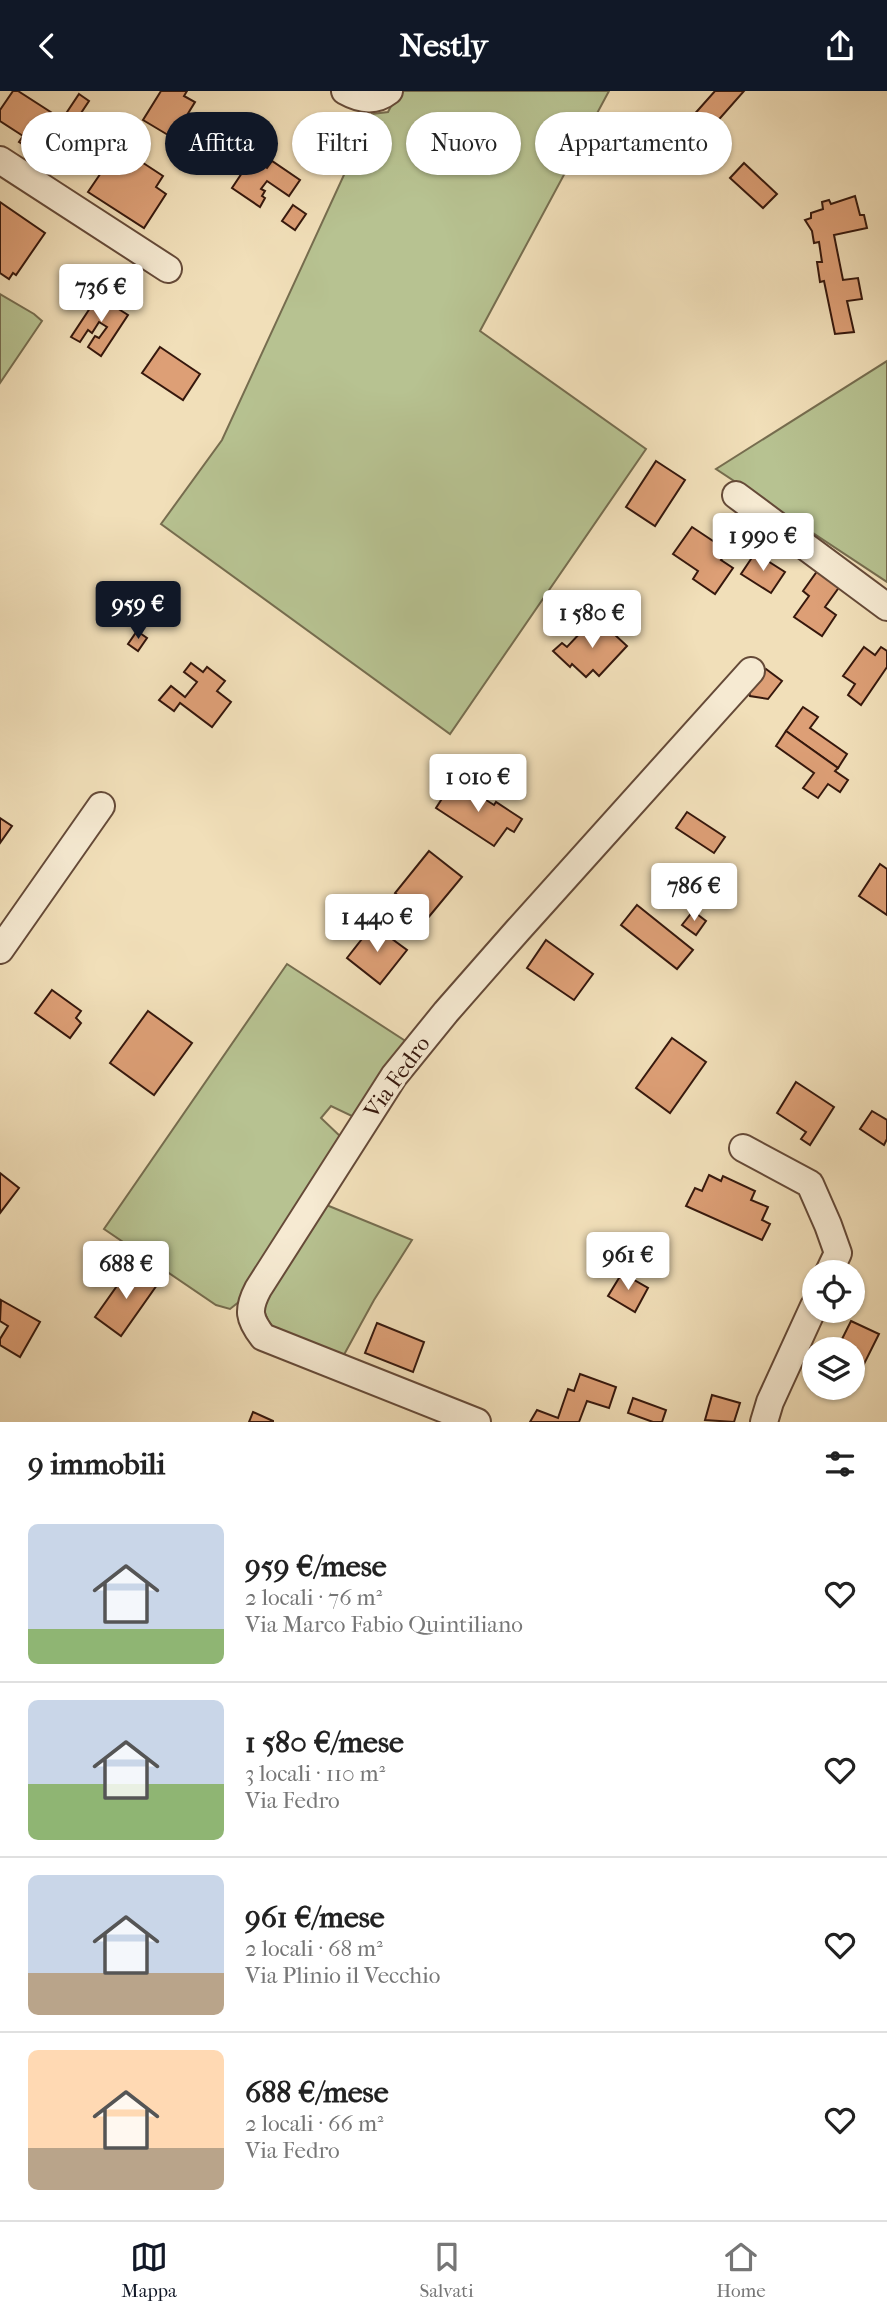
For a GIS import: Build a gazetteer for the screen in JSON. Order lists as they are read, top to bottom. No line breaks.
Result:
{"streets":{"street":["Via Fedro"]},"page":{"header":"Nestly","chip":["Compra","Affitta","Filtri","Nuovo","Appartamento"],"price":["736 €","1 990 €","959 €","1 580 €","1 010 €","786 €","1 440 €","961 €","688 €"],"heading":"9 immobili","list":[{"name":"959 €/mese","note":"2 locali · 76 m² · Via Marco Fabio Quintiliano"},{"name":"1 580 €/mese","note":"3 locali · 110 m² · Via Fedro"},{"name":"961 €/mese","note":"2 locali · 68 m² · Via Plinio il Vecchio"},{"name":"688 €/mese","note":"2 locali · 66 m² · Via Fedro"}],"tabs":["Mappa","Salvati","Home"]}}
